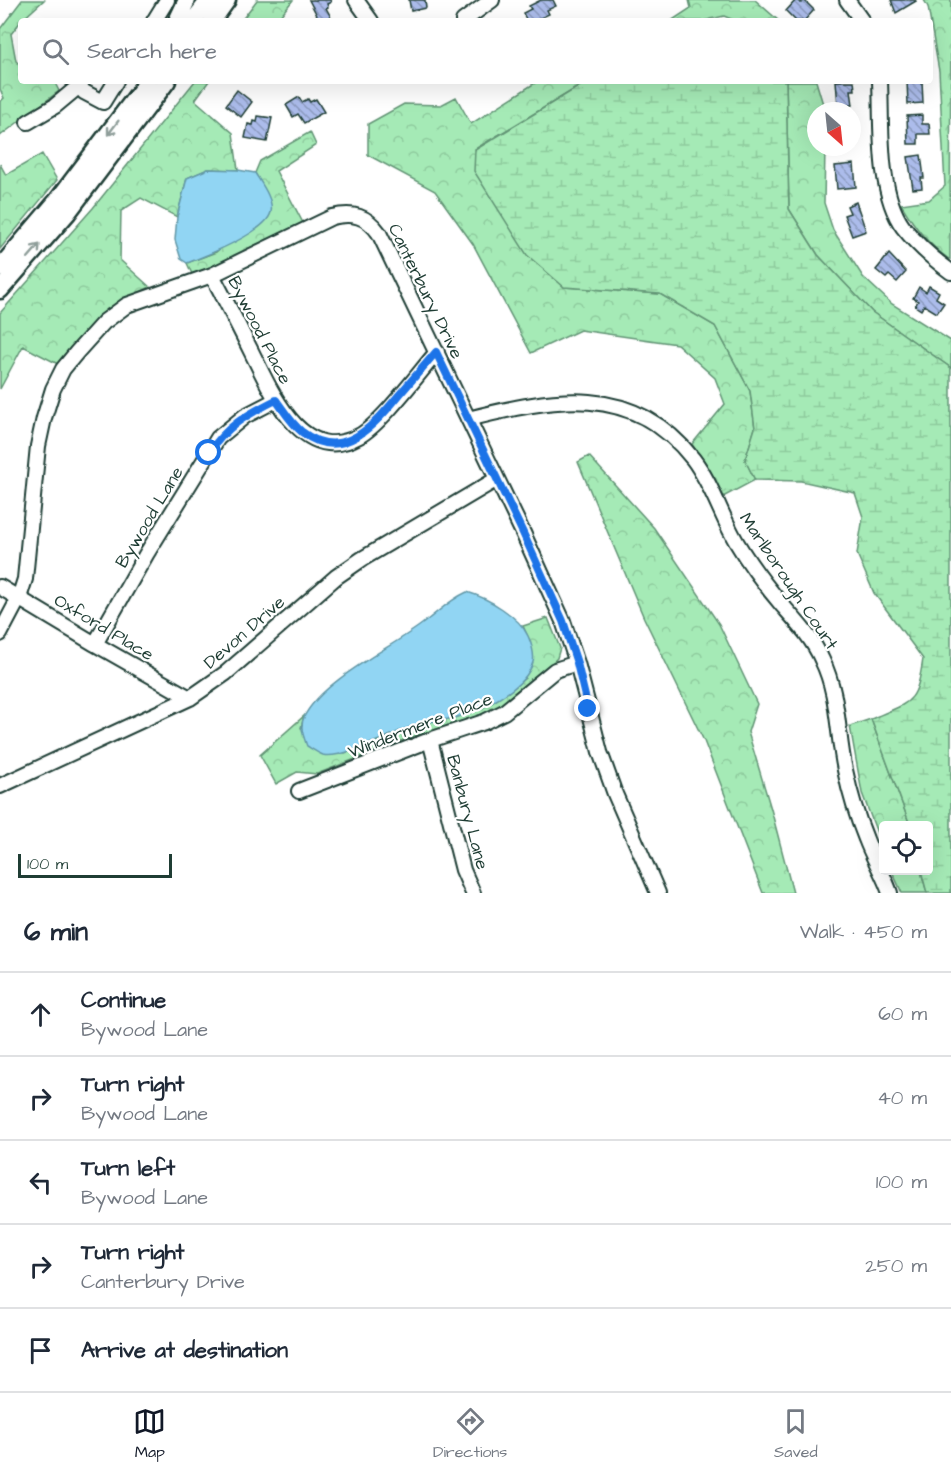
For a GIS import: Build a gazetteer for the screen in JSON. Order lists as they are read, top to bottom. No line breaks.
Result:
{"streets":{"street":["Canterbury Drive","Bywood Place","Bywood Lane","Marlborough Court","Oxford Place","Devon Drive","Windermere Place","Banbury Lane"]},"crossings":[["Canterbury Drive","Bywood Place"],["Canterbury Drive","Marlborough Court"],["Canterbury Drive","Oxford Place"],["Canterbury Drive","Devon Drive"],["Canterbury Drive","Windermere Place"],["Bywood Place","Bywood Lane"],["Bywood Lane","Oxford Place"],["Oxford Place","Devon Drive"],["Windermere Place","Banbury Lane"]],"scale_bar":"100 m","north":"bottom right","page":{"search":"Search here","scale":"100 m","heading":["6 min","Walk · 450 m"],"list":[["Continue","Bywood Lane","60 m"],["Turn right","Bywood Lane","40 m"],["Turn left","Bywood Lane","100 m"],["Turn right","Canterbury Drive","250 m"],"Arrive at destination"],"nav":["Map","Directions","Saved"]}}
